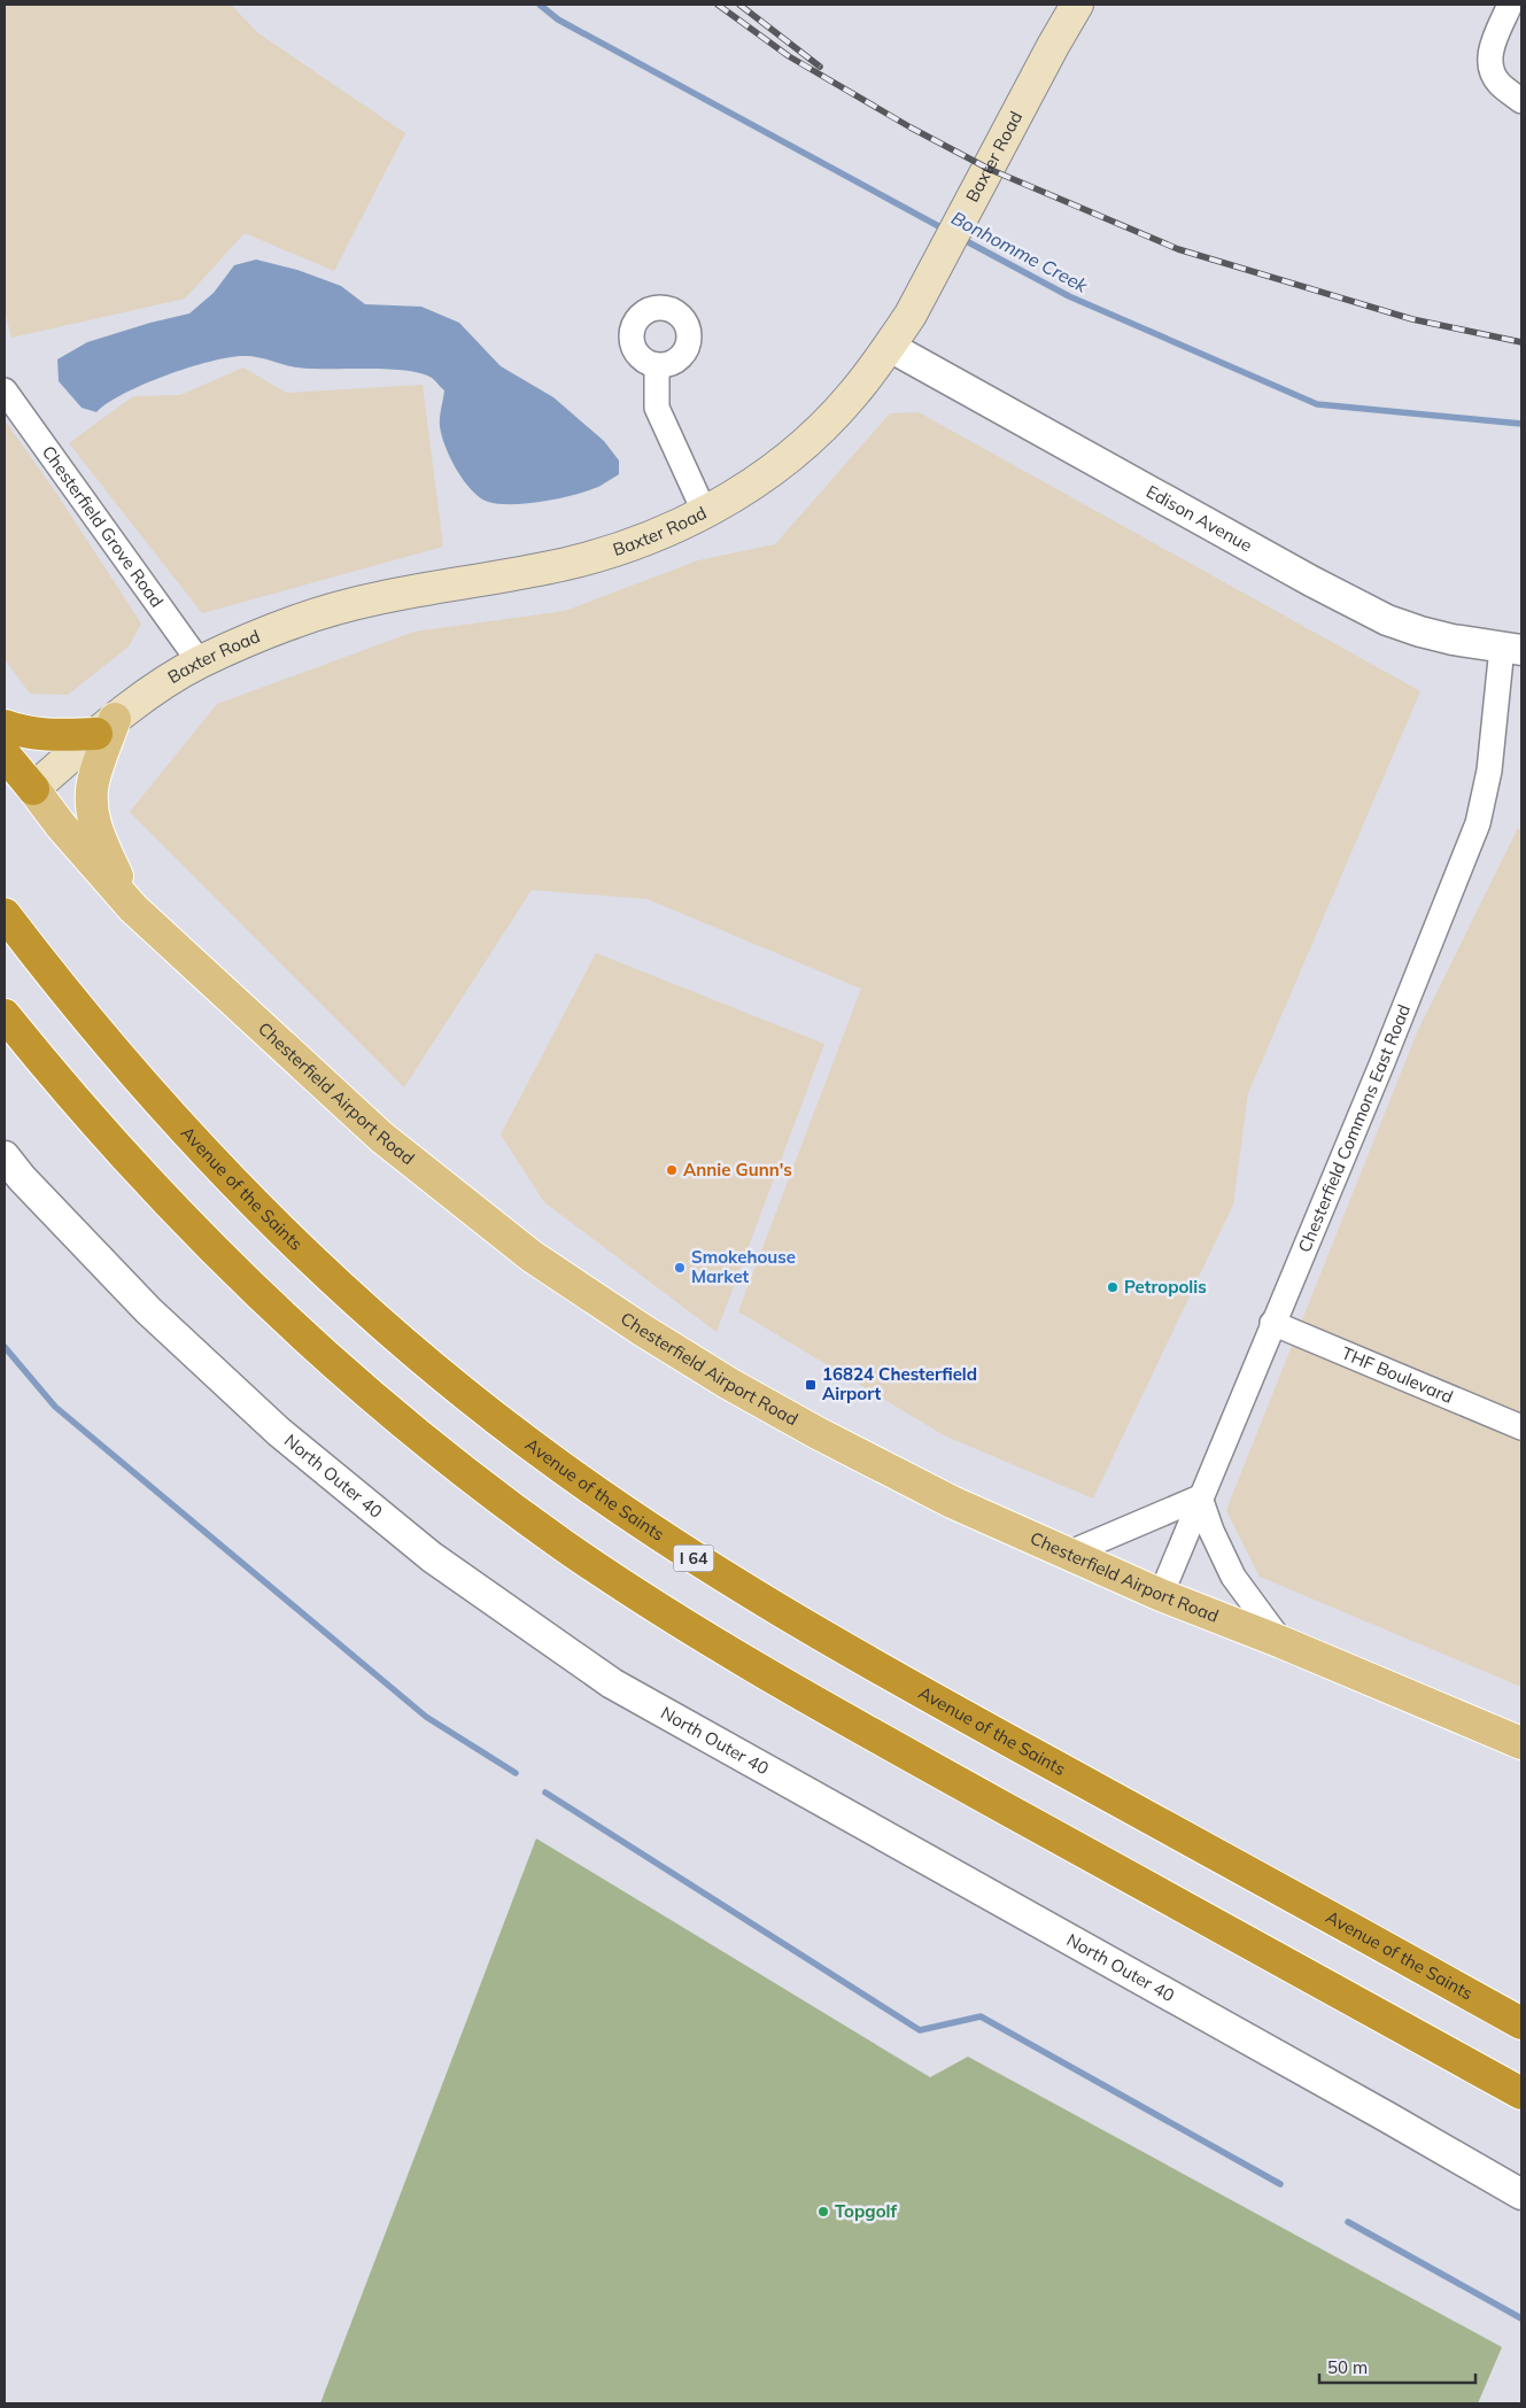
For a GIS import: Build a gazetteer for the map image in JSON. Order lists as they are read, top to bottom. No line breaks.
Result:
{"streets":{"highway":["Avenue of the Saints","I 64"],"main road":["Baxter Road","Chesterfield Airport Road"],"street":["Edison Avenue","Chesterfield Grove Road","Chesterfield Commons East Road","THF Boulevard","North Outer 40"]},"crossings":[["Baxter Road","Edison Avenue"],["Baxter Road","Chesterfield Grove Road"],["Baxter Road","Chesterfield Airport Road"],["Edison Avenue","Chesterfield Commons East Road"],["Chesterfield Airport Road","Chesterfield Commons East Road"],["Chesterfield Commons East Road","THF Boulevard"]],"water":["Bonhomme Creek"],"places":{"other":["Annie Gunn's","Smokehouse Market","Petropolis","Topgolf"],"transit":["16824 Chesterfield Airport"]},"scale_bar":"50 m"}
